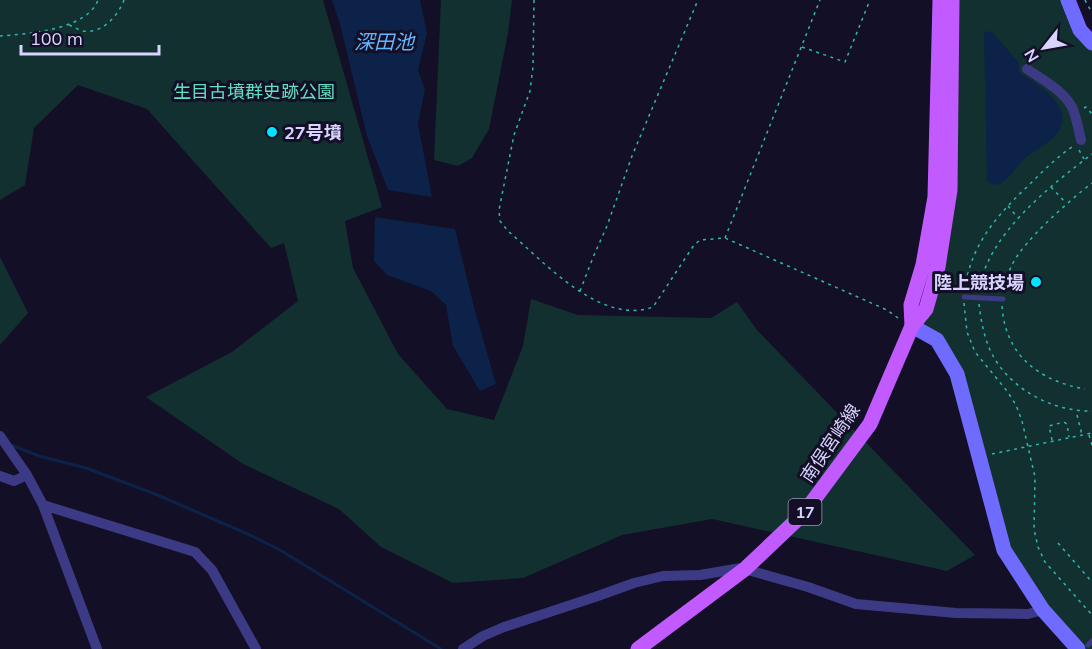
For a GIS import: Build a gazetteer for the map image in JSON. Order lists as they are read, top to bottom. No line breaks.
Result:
{"streets":{"main road":["南俣宮崎線","17"]},"water":["深田池"],"parks":["生目古墳群史跡公園"],"places":["27号墳","陸上競技場"],"scale_bar":"100 m","north":"bottom left"}
